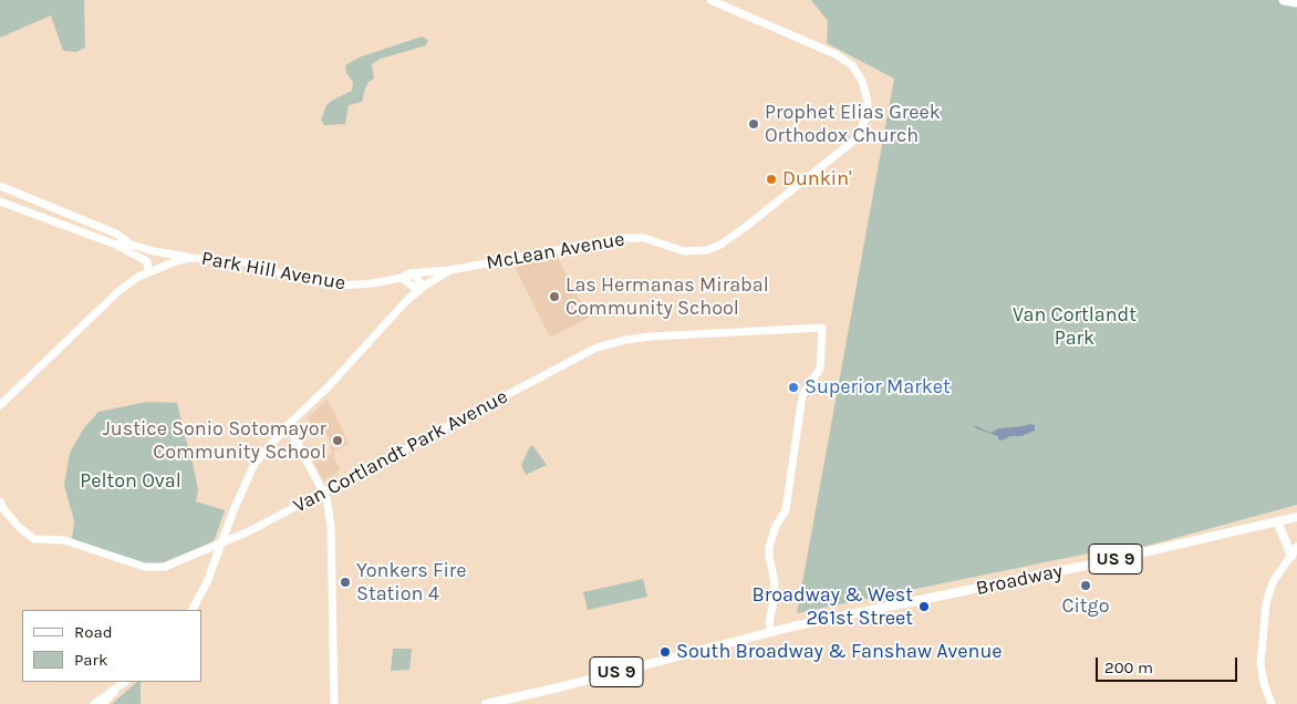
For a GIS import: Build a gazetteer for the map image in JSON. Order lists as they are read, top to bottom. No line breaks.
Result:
{"streets":{"main road":["US 9","Broadway"],"street":["McLean Avenue","Park Hill Avenue","Van Cortlandt Park Avenue"]},"crossings":[["McLean Avenue","Park Hill Avenue"],["McLean Avenue","Van Cortlandt Park Avenue"],["Van Cortlandt Park Avenue","US 9"],["Van Cortlandt Park Avenue","Broadway"],["US 9","Broadway"]],"parks":["Van Cortlandt Park","Pelton Oval"],"places":["Prophet Elias Greek Orthodox Church","Dunkin'","Las Hermanas Mirabal Community School","Superior Market","Justice Sonio Sotomayor Community School","Yonkers Fire Station 4","Citgo","Broadway & West 261st Street","South Broadway & Fanshaw Avenue"],"legend":["Road","Park"],"scale_bar":"200 m"}
